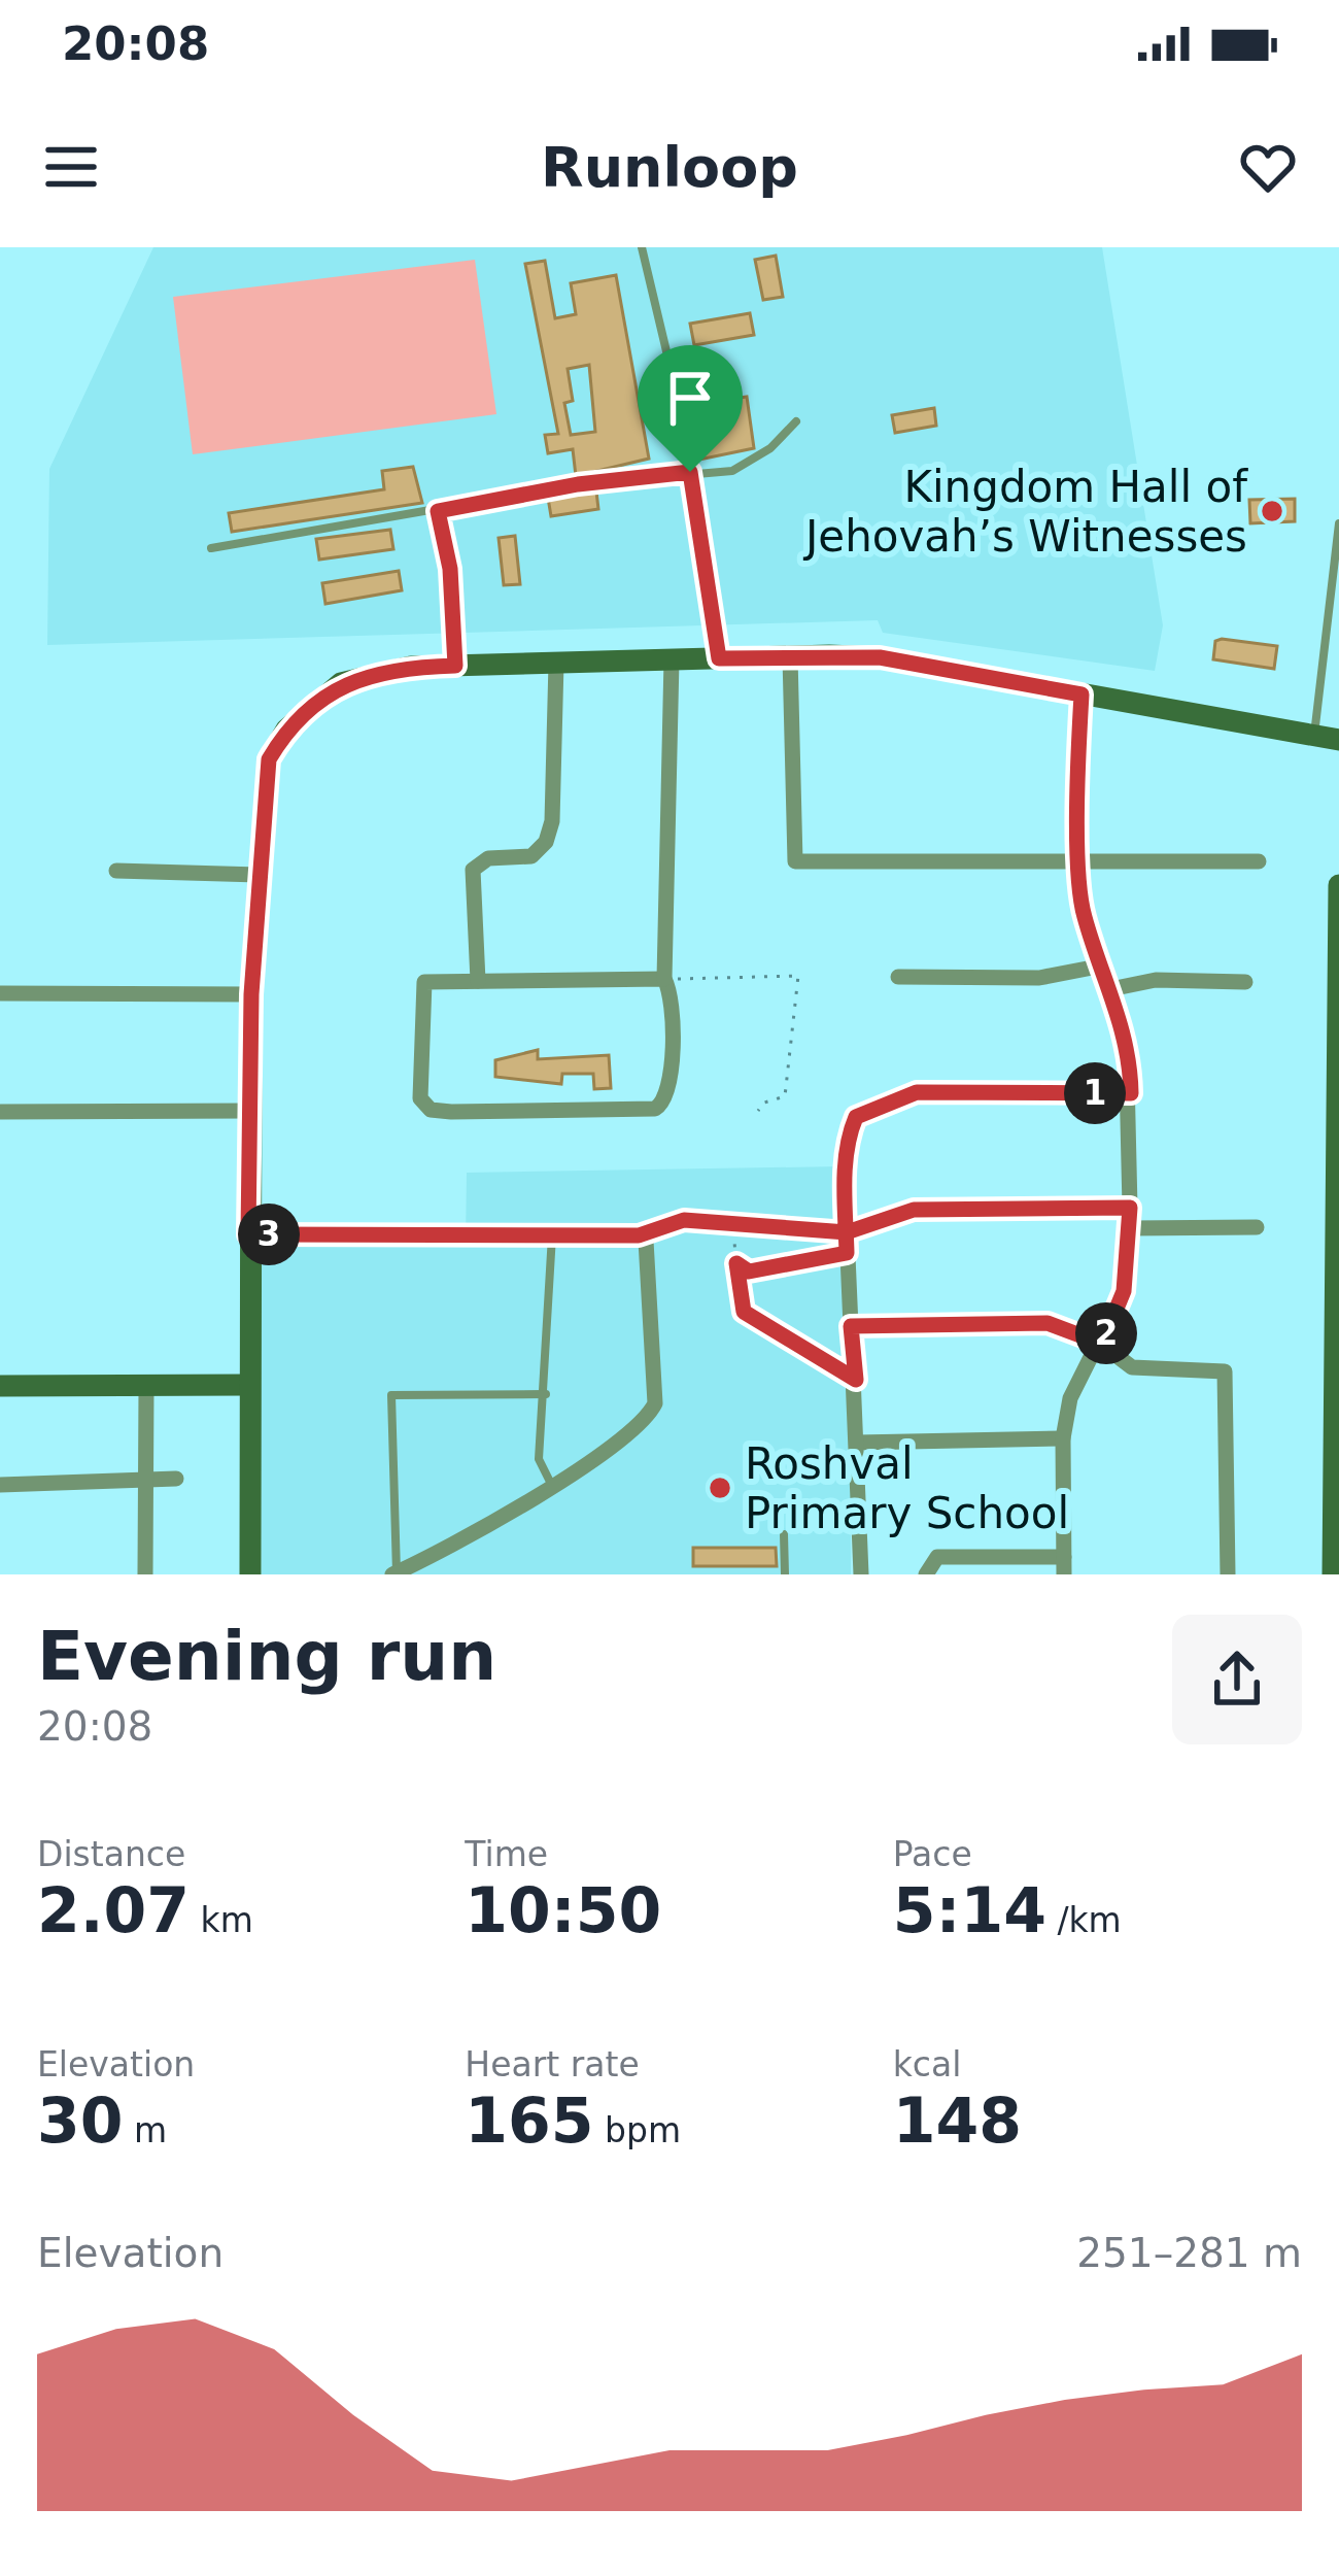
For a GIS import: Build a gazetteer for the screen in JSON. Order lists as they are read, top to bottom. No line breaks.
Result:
{"places":["Kingdom Hall of Jehovah’s Witnesses","Roshval Primary School"],"page":{"status":"20:08","header":"Runloop","pins":["1","3","2"],"heading":["Evening run","20:08"],"stats":[["Distance","2.07 km"],["Time","10:50"],["Pace","5:14 /km"],["Elevation","30 m"],["Heart rate","165 bpm"],["kcal","148"]],"chart":["Elevation","251–281 m"]}}
